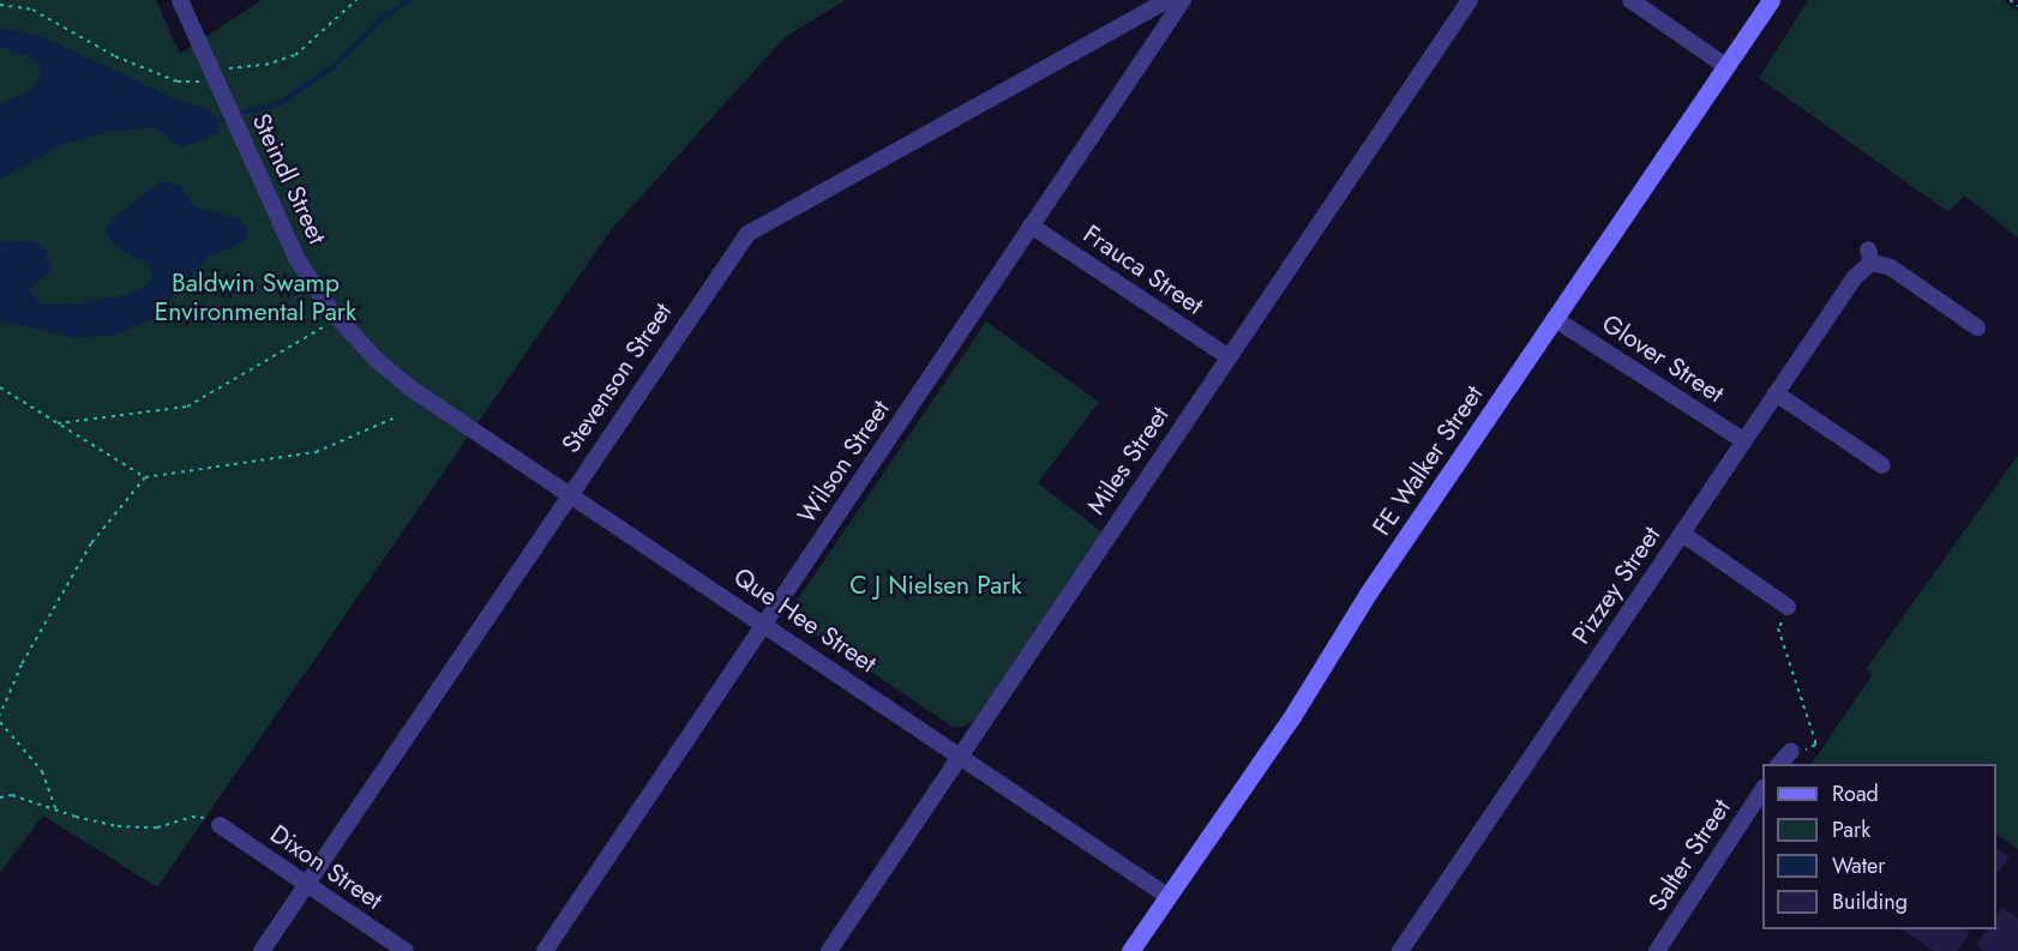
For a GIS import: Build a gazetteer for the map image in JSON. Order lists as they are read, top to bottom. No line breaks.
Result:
{"streets":{"main road":["FE Walker Street"],"street":["Steindl Street","Frauca Street","Glover Street","Stevenson Street","Miles Street","Wilson Street","Pizzey Street","Que Hee Street","Salter Street","Dixon Street"]},"crossings":[["Steindl Street","Que Hee Street"],["Frauca Street","Miles Street"],["Frauca Street","Wilson Street"],["Glover Street","FE Walker Street"],["Glover Street","Pizzey Street"],["Stevenson Street","Que Hee Street"],["Stevenson Street","Dixon Street"],["Miles Street","Que Hee Street"],["FE Walker Street","Que Hee Street"],["Wilson Street","Que Hee Street"]],"parks":["Baldwin Swamp Environmental Park","C J Nielsen Park"],"legend":["Road","Park","Water","Building"]}
